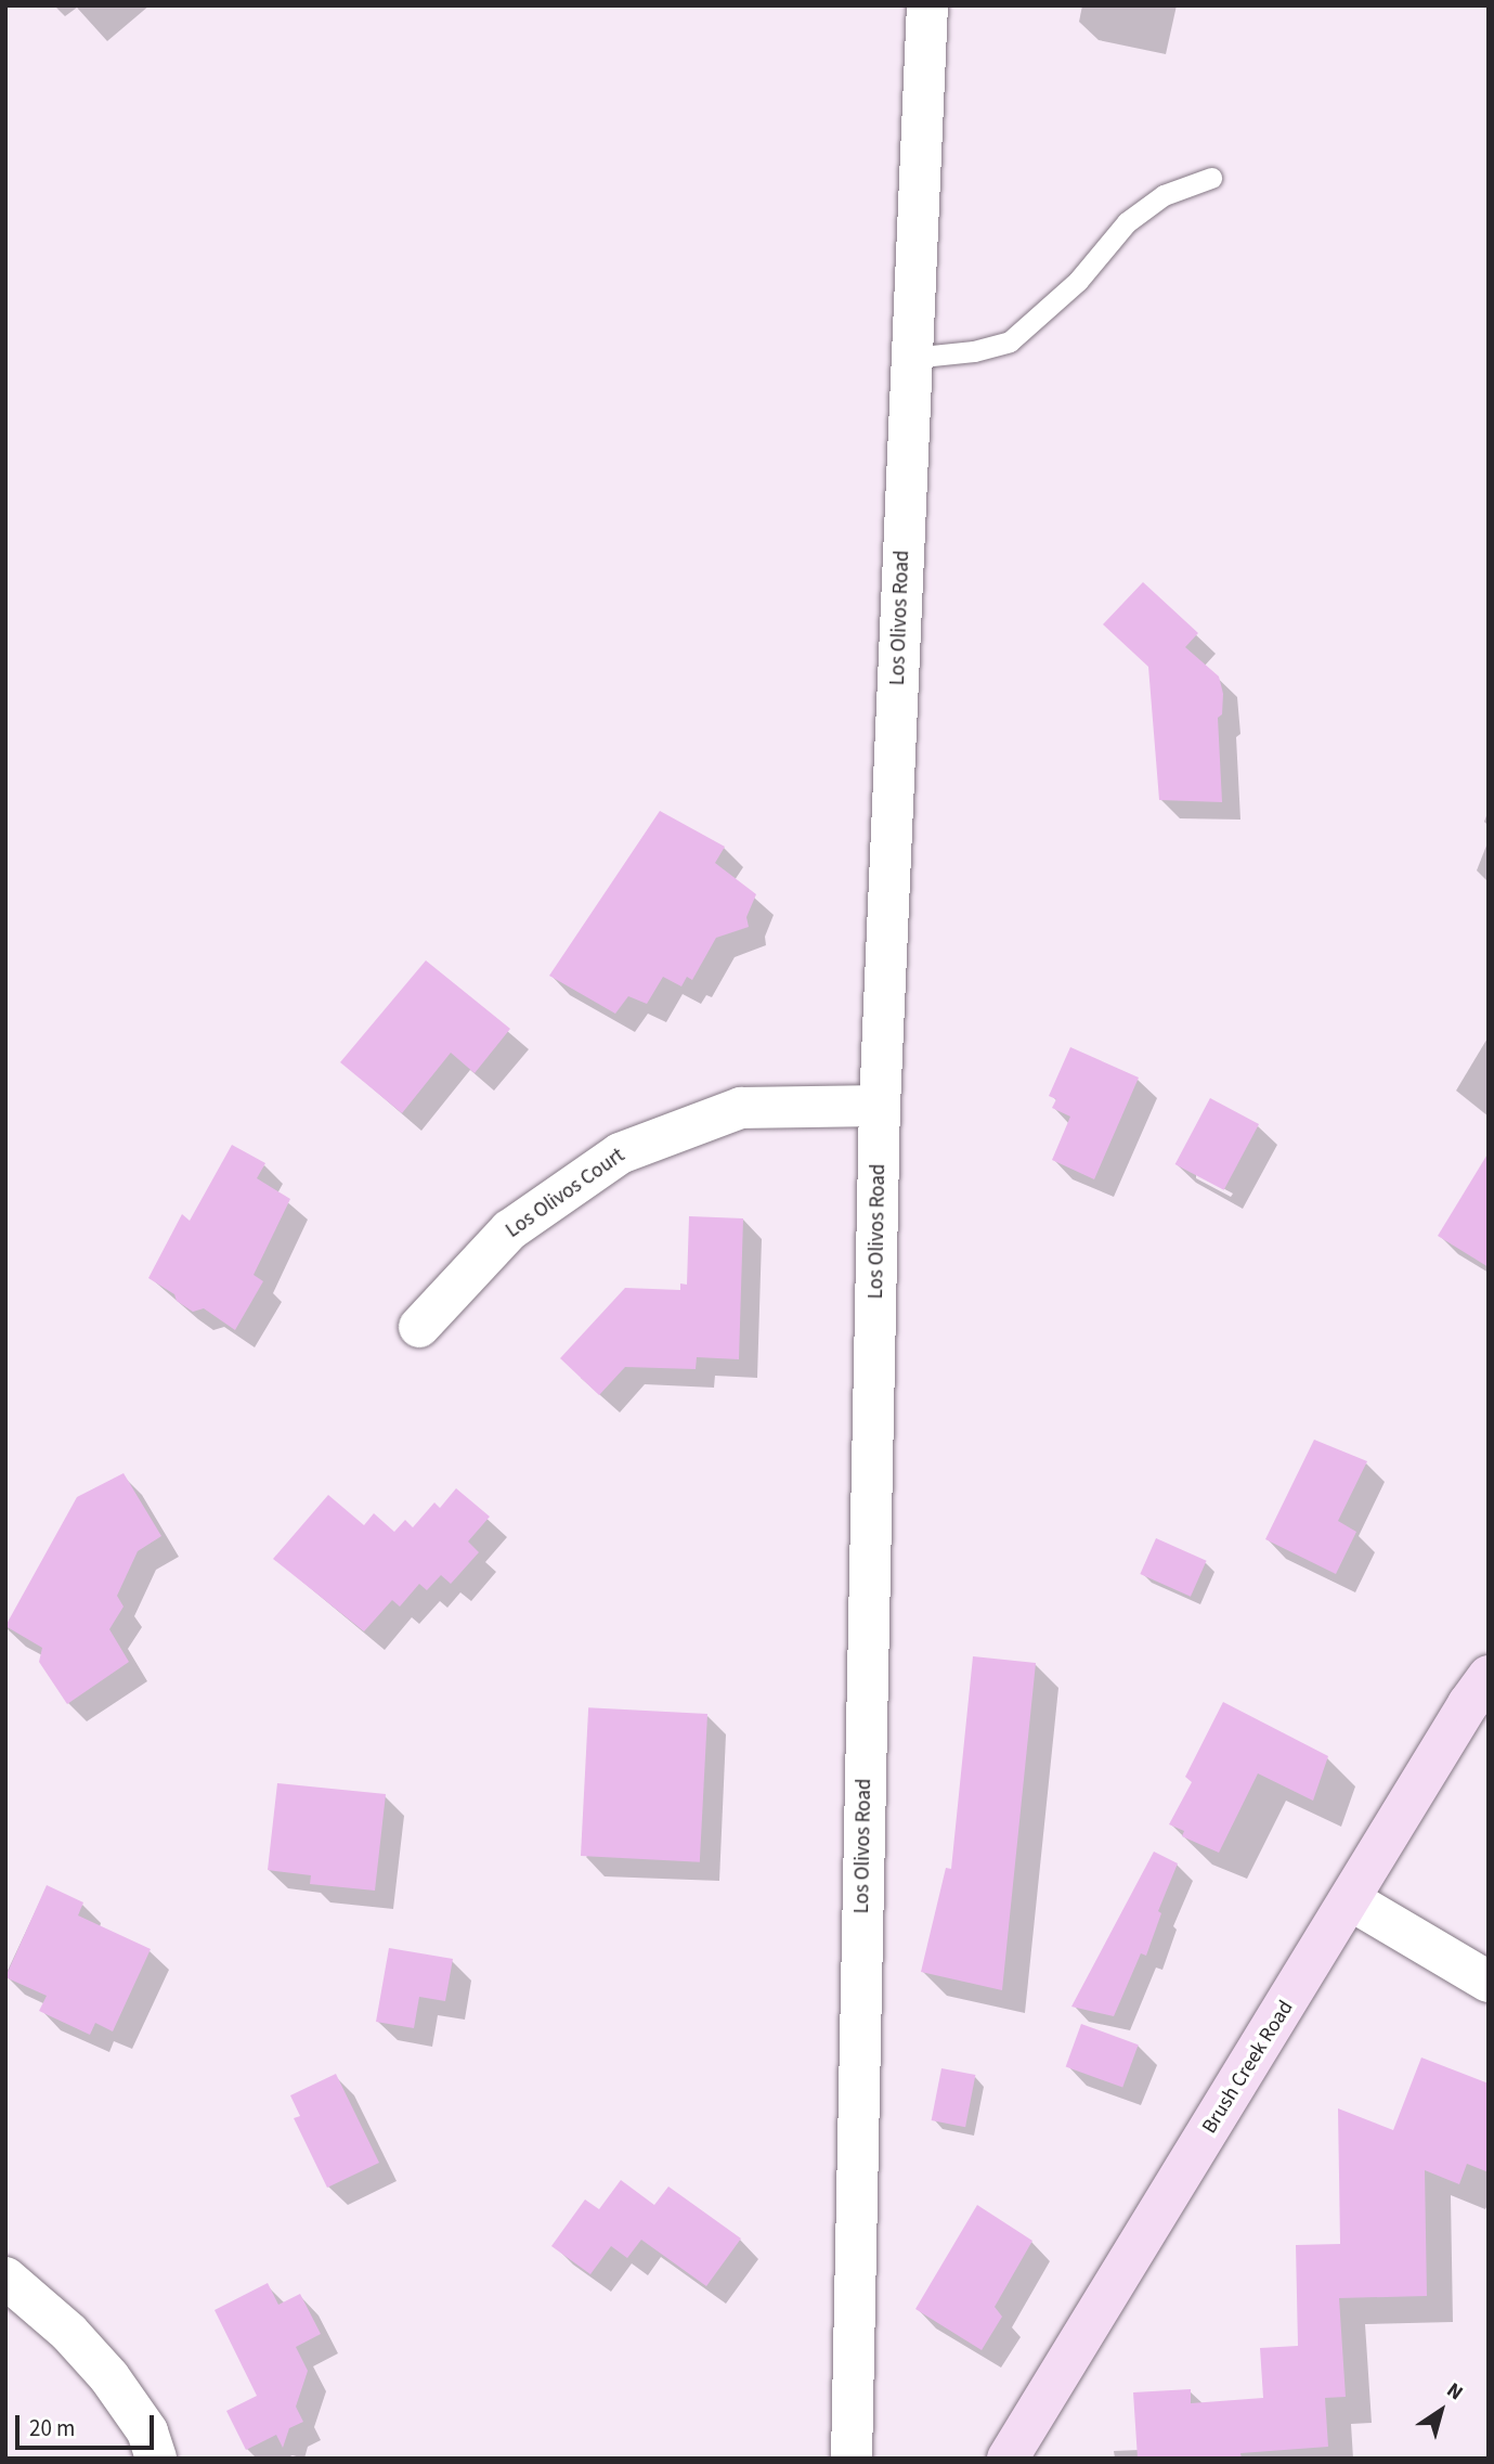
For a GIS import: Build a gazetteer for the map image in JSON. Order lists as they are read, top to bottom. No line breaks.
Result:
{"streets":{"street":["Los Olivos Road","Los Olivos Court","Brush Creek Road"]},"crossings":[["Los Olivos Road","Los Olivos Court"]],"scale_bar":"20 m","north":"top right"}
